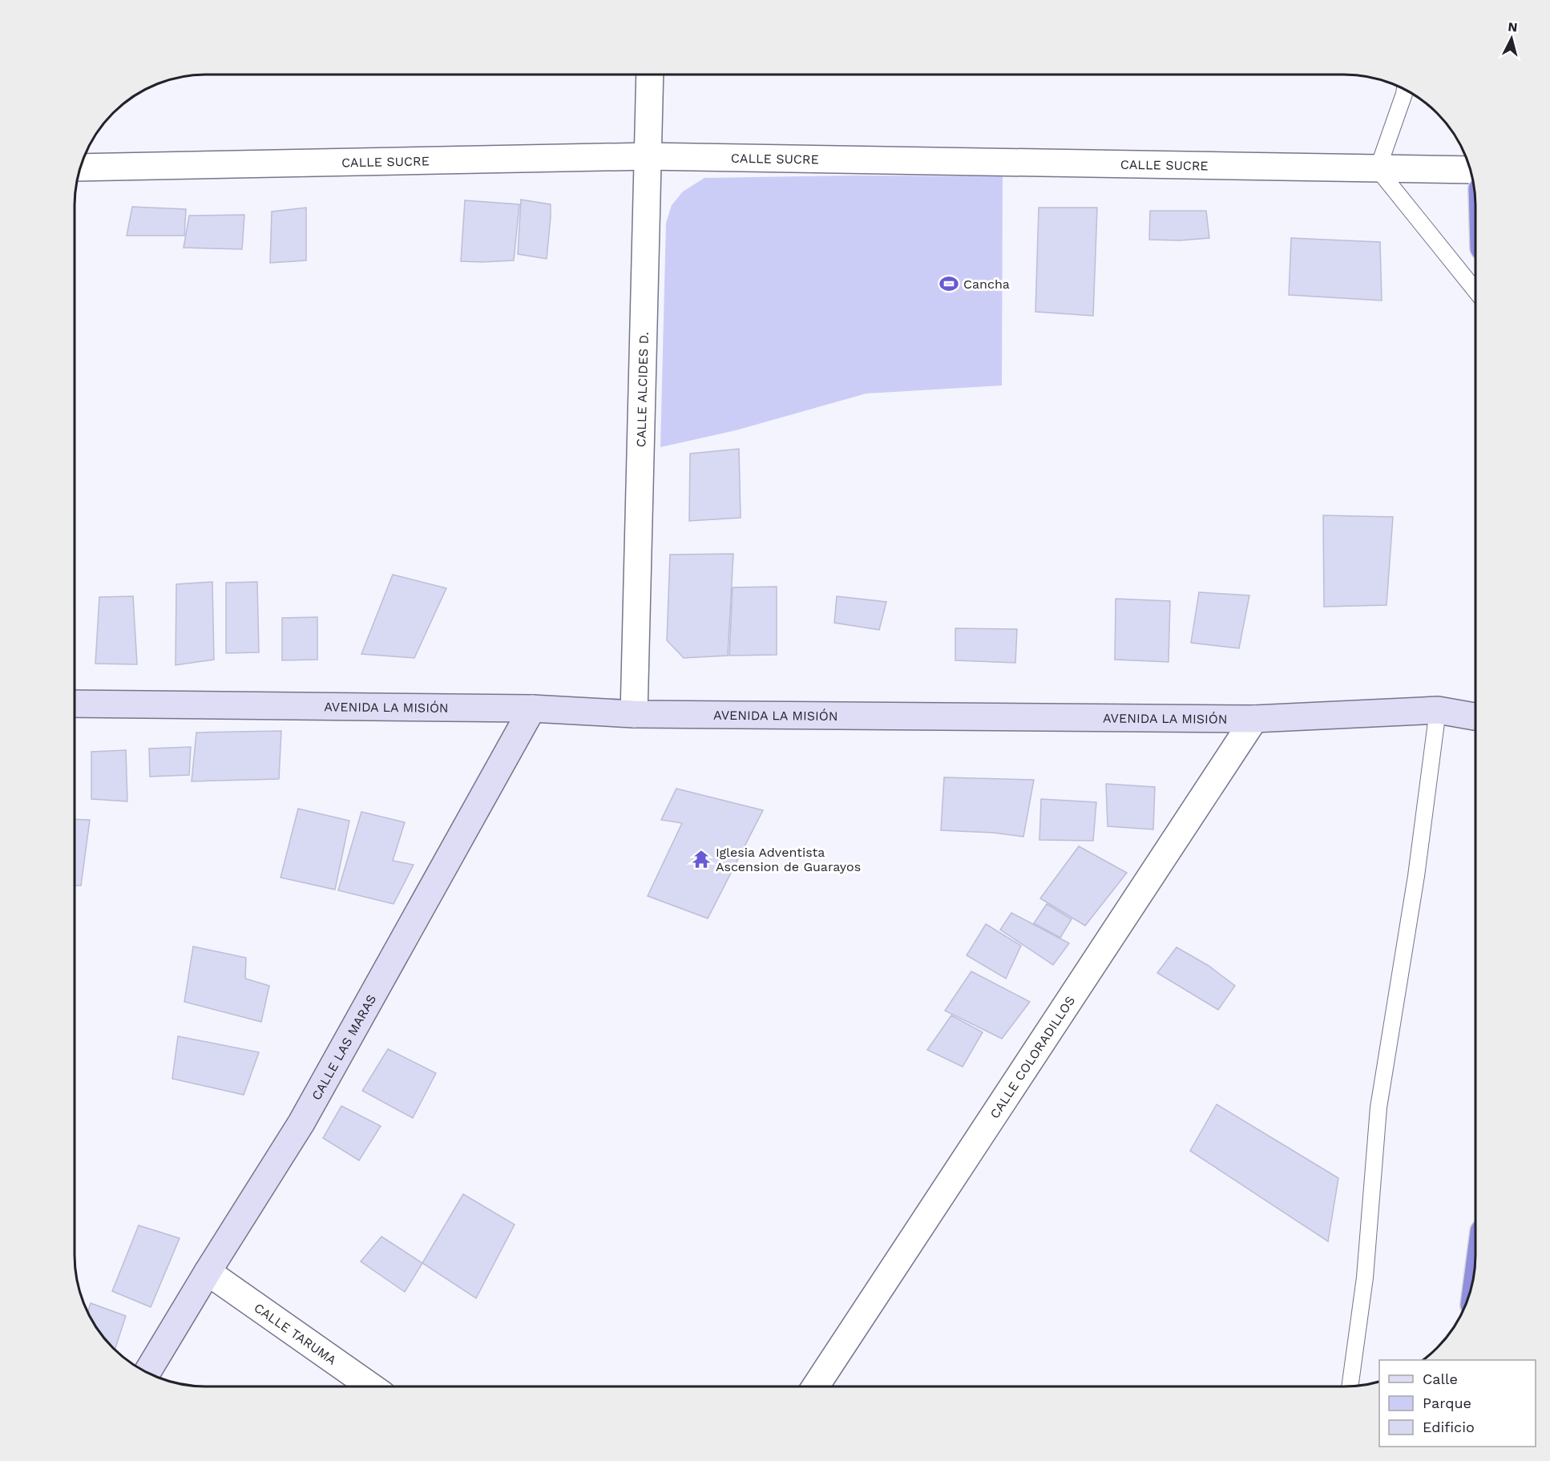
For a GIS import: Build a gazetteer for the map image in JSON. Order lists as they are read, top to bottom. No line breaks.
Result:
{"streets":{"main road":["AVENIDA LA MISIÓN","CALLE LAS MARAS"],"street":["CALLE SUCRE","CALLE ALCIDES D.","CALLE COLORADILLOS","CALLE TARUMA"]},"crossings":[["CALLE SUCRE","CALLE ALCIDES D."],["CALLE ALCIDES D.","AVENIDA LA MISIÓN"],["AVENIDA LA MISIÓN","CALLE LAS MARAS"],["AVENIDA LA MISIÓN","CALLE COLORADILLOS"],["CALLE LAS MARAS","CALLE TARUMA"]],"places":{"sports":["Cancha"],"temple":["Iglesia Adventista Ascension de Guarayos"]},"legend":["Calle","Parque","Edificio"],"north":"top"}
